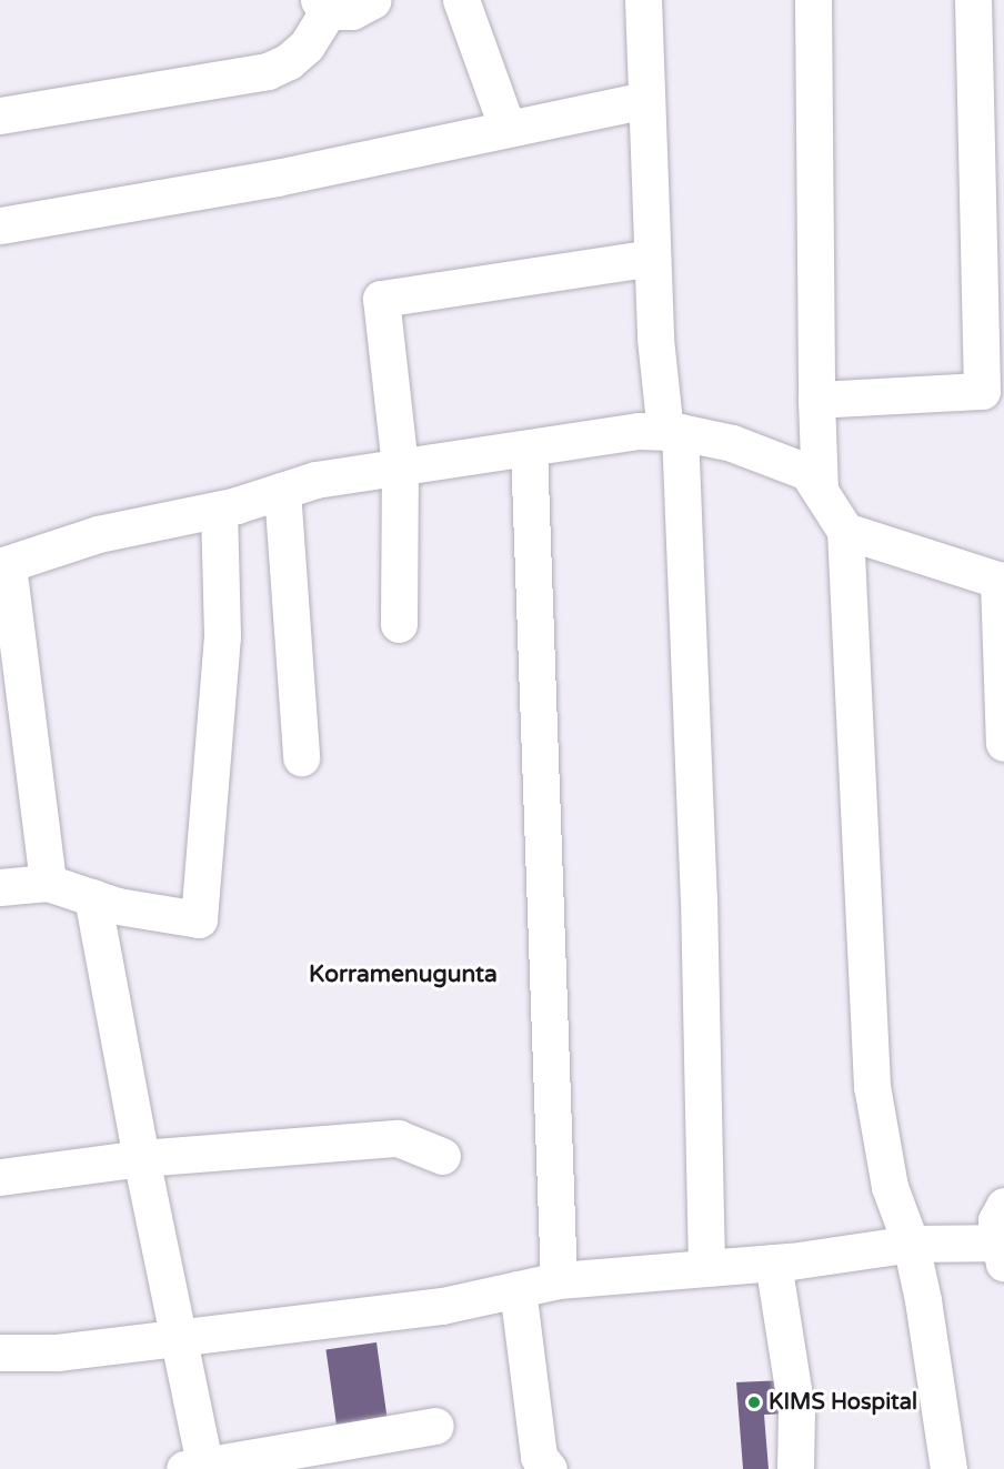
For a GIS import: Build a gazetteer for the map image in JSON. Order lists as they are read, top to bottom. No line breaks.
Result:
{"districts":["Korramenugunta"],"places":["KIMS Hospital"]}
